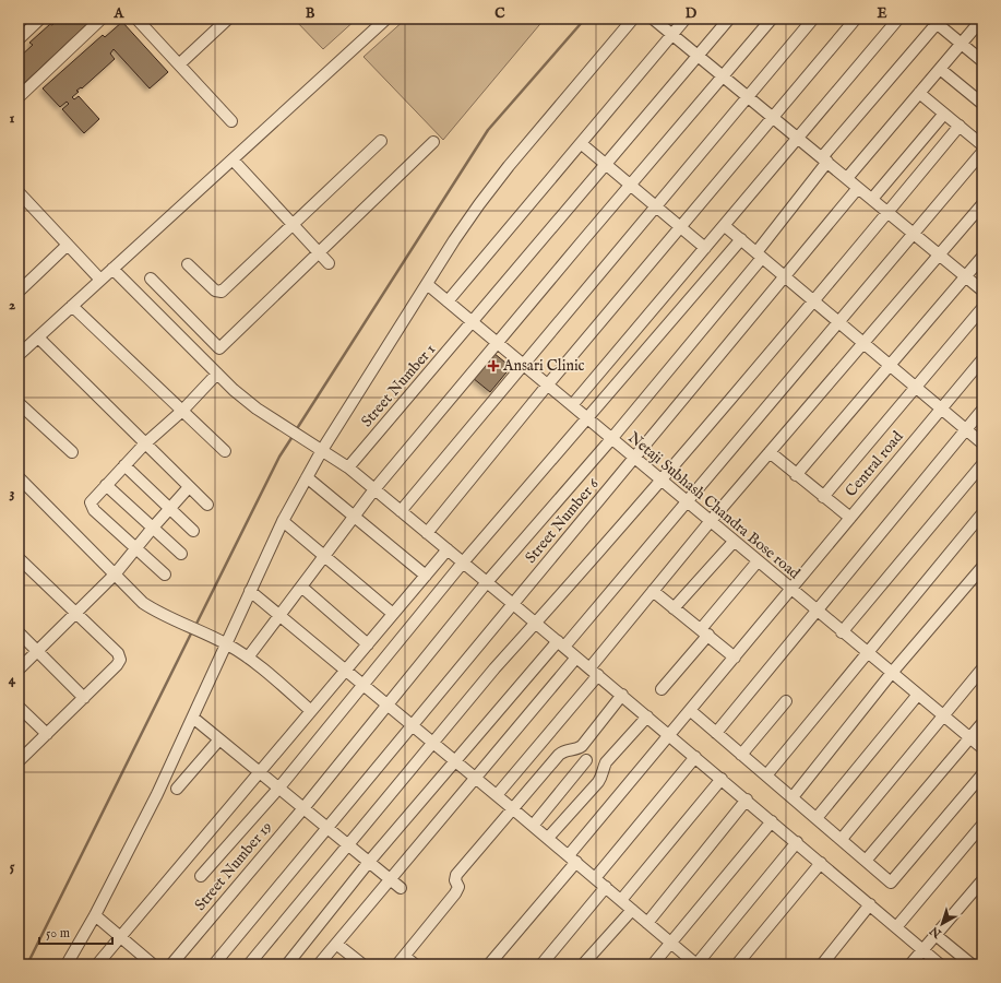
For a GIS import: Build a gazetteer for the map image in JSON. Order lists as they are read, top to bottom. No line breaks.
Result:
{"streets":{"street":["Street Number 1","Central road","Netaji Subhash Chandra Bose road","Street Number 6","Street Number 19"]},"crossings":[["Street Number 1","Netaji Subhash Chandra Bose road"],["Central road","Netaji Subhash Chandra Bose road"],["Netaji Subhash Chandra Bose road","Street Number 6"],["Netaji Subhash Chandra Bose road","Street Number 19"]],"places":{"health":["Ansari Clinic"]},"scale_bar":"50 m","north":"bottom left","grid":{"columns":["A","B","C","D","E"],"rows":["1","2","3","4","5"]}}
